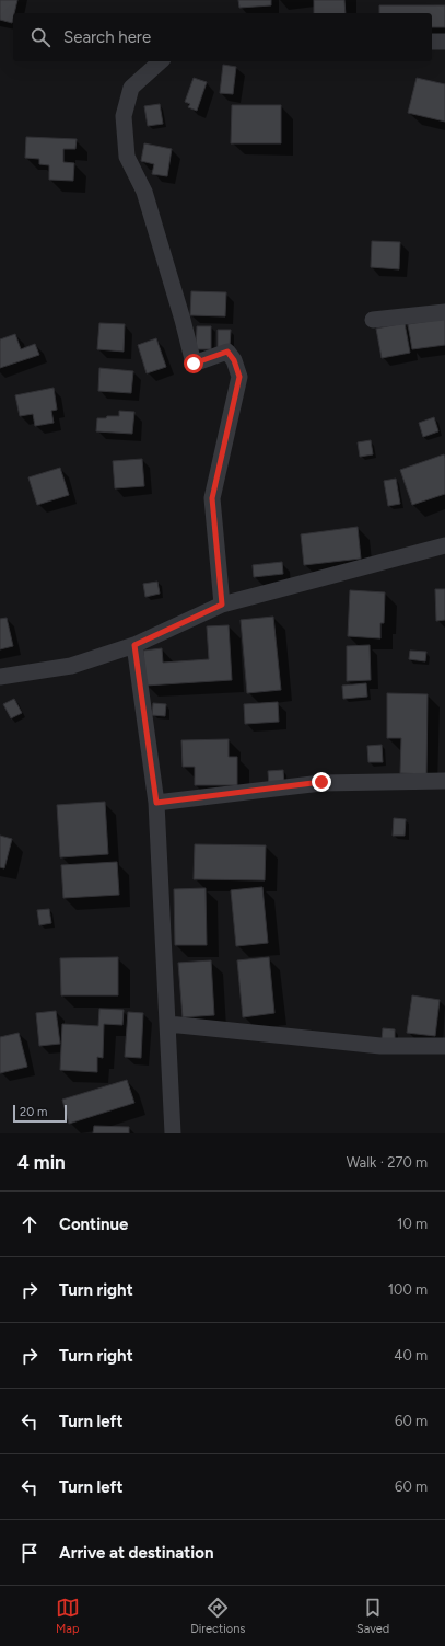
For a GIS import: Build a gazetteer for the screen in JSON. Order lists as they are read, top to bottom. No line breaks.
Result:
{"scale_bar":"20 m","page":{"search":"Search here","scale":"20 m","heading":["4 min","Walk · 270 m"],"list":[["Continue","10 m"],["Turn right","100 m"],["Turn right","40 m"],["Turn left","60 m"],["Turn left","60 m"],"Arrive at destination"],"nav":["Map","Directions","Saved"]}}
